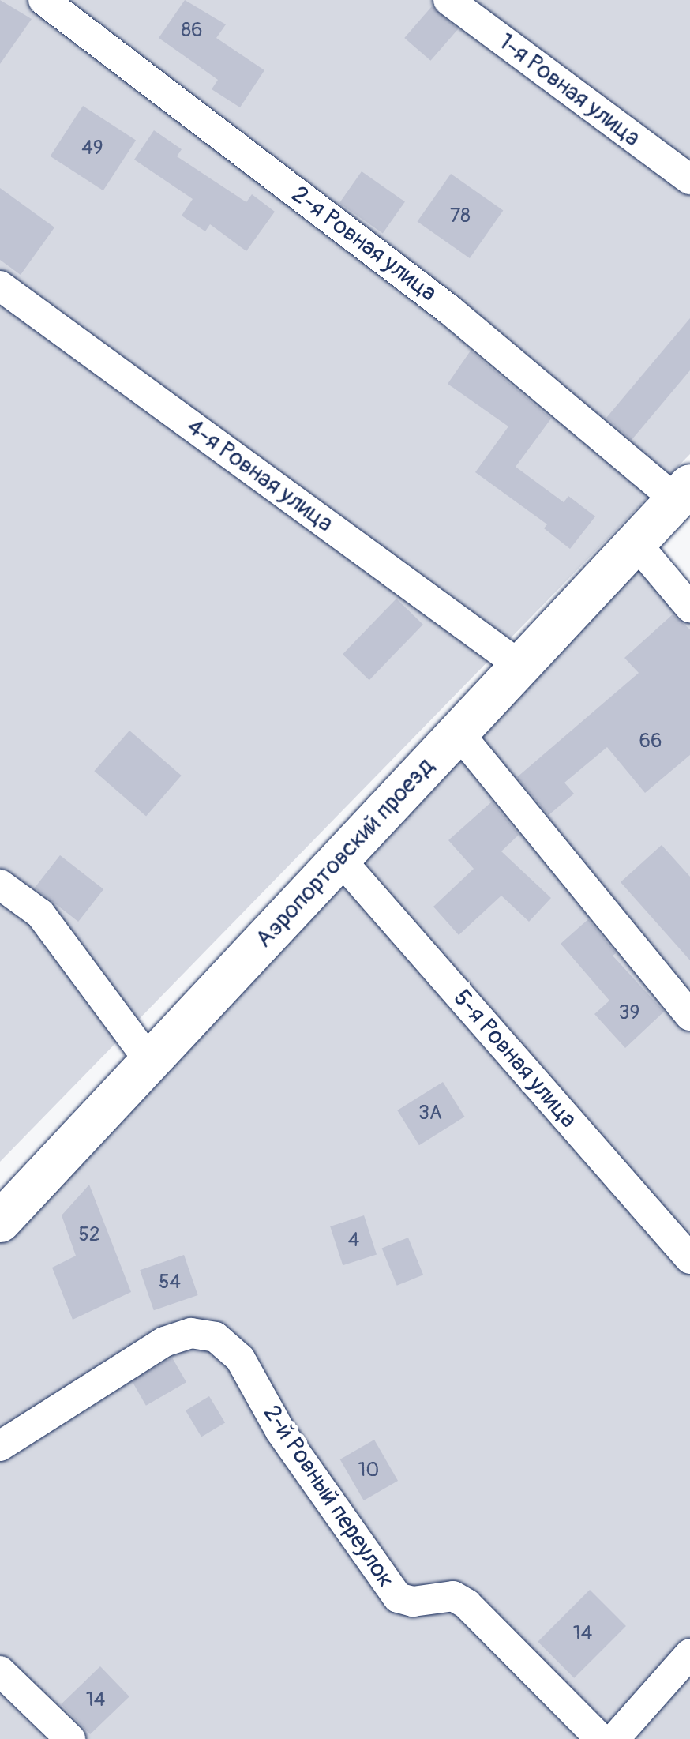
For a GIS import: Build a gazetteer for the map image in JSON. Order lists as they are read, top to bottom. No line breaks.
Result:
{"streets":{"main road":["Аэропортовский проезд"],"street":["1-я Ровная улица","2-я Ровная улица","4-я Ровная улица","5-я Ровная улица","2-й Ровный переулок"]},"crossings":[["2-я Ровная улица","Аэропортовский проезд"],["4-я Ровная улица","Аэропортовский проезд"],["Аэропортовский проезд","5-я Ровная улица"]],"house_numbers":["86","49","78","66","39","3А","52","4","54","10","14","14"]}
